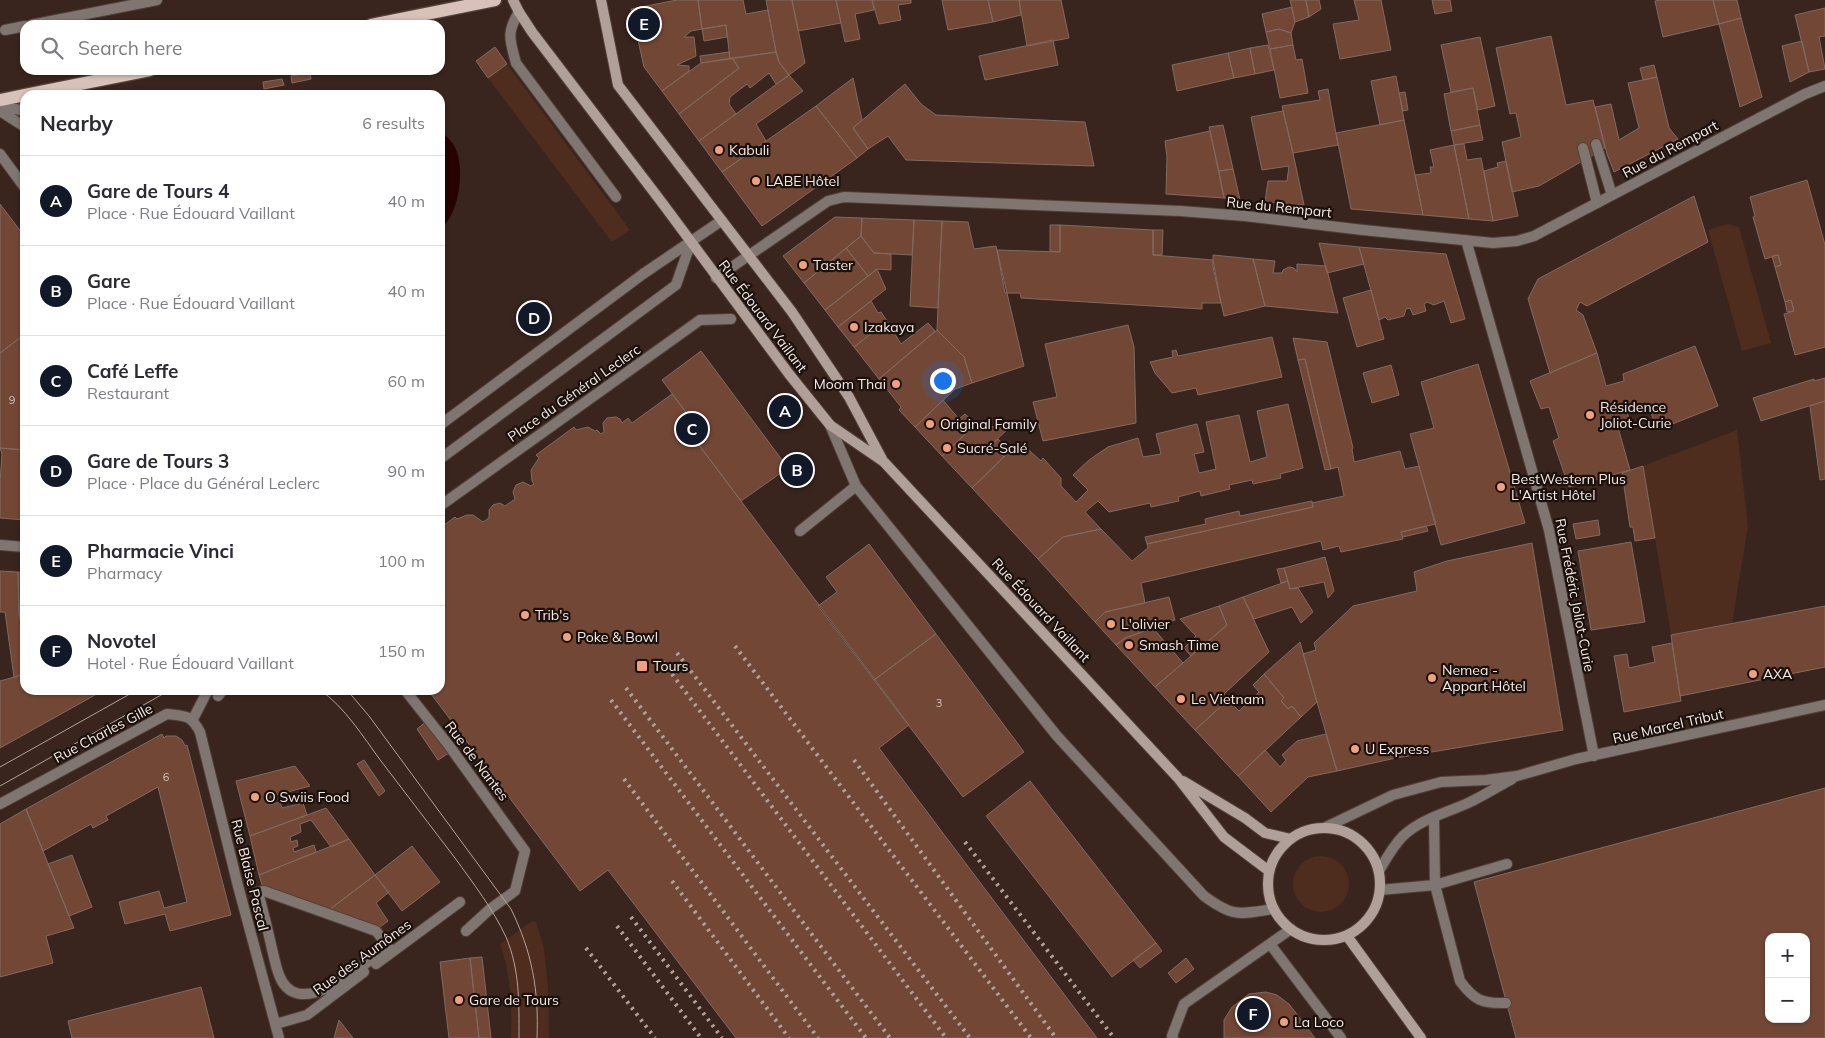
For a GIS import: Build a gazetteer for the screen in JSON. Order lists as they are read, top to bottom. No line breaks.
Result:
{"streets":{"main road":["Rue Édouard Vaillant"],"street":["Rue du Rempart","Place du Général Leclerc","Rue Frédéric Joliot-Curie","Rue Marcel Tribut","Rue Charles Gille","Rue de Nantes","Rue Blaise Pascal","Rue des Aumônes"]},"crossings":[["Rue du Rempart","Rue Édouard Vaillant"],["Rue du Rempart","Rue Frédéric Joliot-Curie"],["Rue Édouard Vaillant","Place du Général Leclerc"],["Rue Édouard Vaillant","Rue Marcel Tribut"],["Rue Frédéric Joliot-Curie","Rue Marcel Tribut"],["Rue Charles Gille","Rue Blaise Pascal"],["Rue Blaise Pascal","Rue des Aumônes"]],"places":{"other":["Kabuli","LABE Hôtel","Taster","Izakaya","Moom Thai","Résidence Joliot-Curie","Original Family","Sucré-Salé","BestWestern Plus L'Artist Hôtel","Trib's","L'olivier","Poke & Bowl","Smash Time","AXA","Nemea - Appart Hôtel","Le Vietnam","U Express","O Swiis Food","Gare de Tours","La Loco"],"transit":["Tours"]},"house_numbers":["9","3","6"],"page":{"pins":["E","D","A","C","B","F"],"search":"Search here","heading":["Nearby","6 results"],"list":[{"mark":"A","name":"Gare de Tours 4","note":"Place · Rue Édouard Vaillant","value":"40 m"},{"mark":"B","name":"Gare","note":"Place · Rue Édouard Vaillant","value":"40 m"},{"mark":"C","name":"Café Leffe","note":"Restaurant","value":"60 m"},{"mark":"D","name":"Gare de Tours 3","note":"Place · Place du Général Leclerc","value":"90 m"},{"mark":"E","name":"Pharmacie Vinci","note":"Pharmacy","value":"100 m"},{"mark":"F","name":"Novotel","note":"Hotel · Rue Édouard Vaillant","value":"150 m"}],"map_buttons":["+","−"]}}
